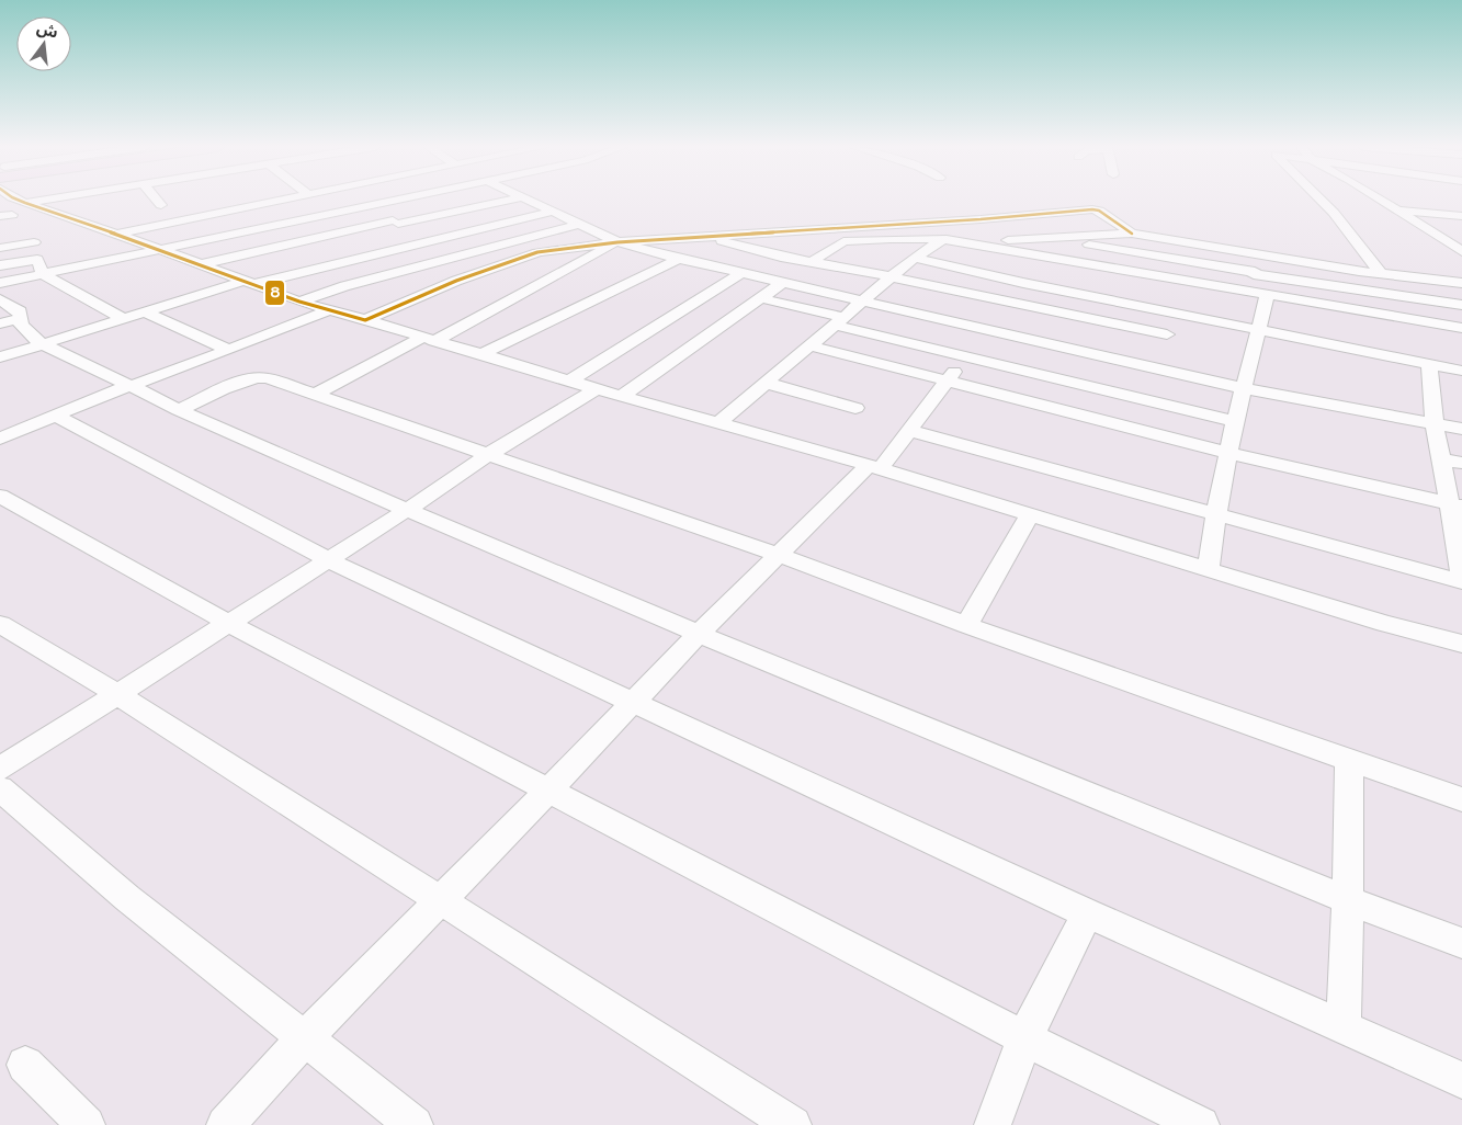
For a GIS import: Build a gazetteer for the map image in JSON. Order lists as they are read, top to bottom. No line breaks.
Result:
{"lines":["transit line 8"],"north":"top"}
